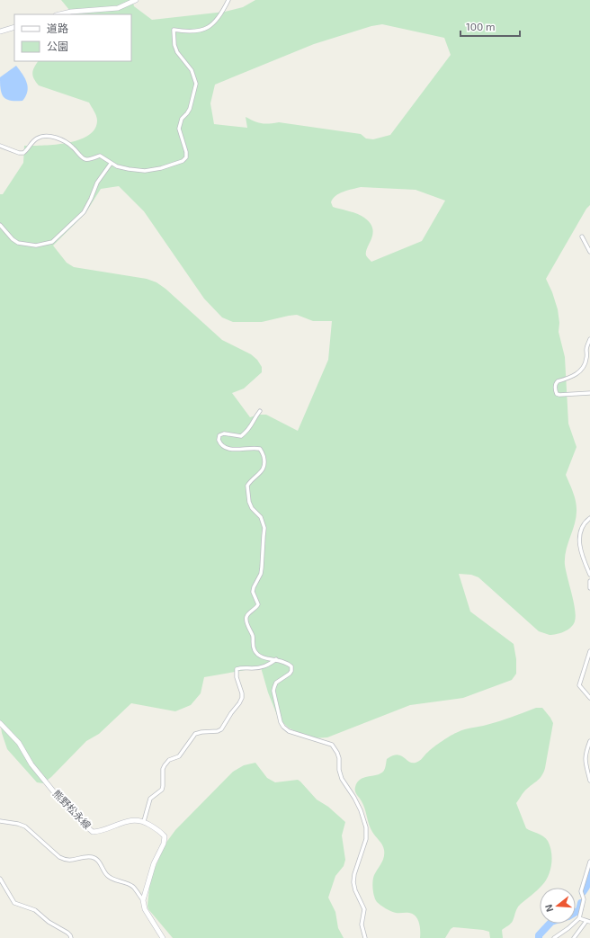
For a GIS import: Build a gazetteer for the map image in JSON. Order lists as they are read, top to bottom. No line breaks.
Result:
{"streets":{"main road":["熊野松永線"]},"legend":["道路","公園"],"scale_bar":"100 m","north":"left"}
